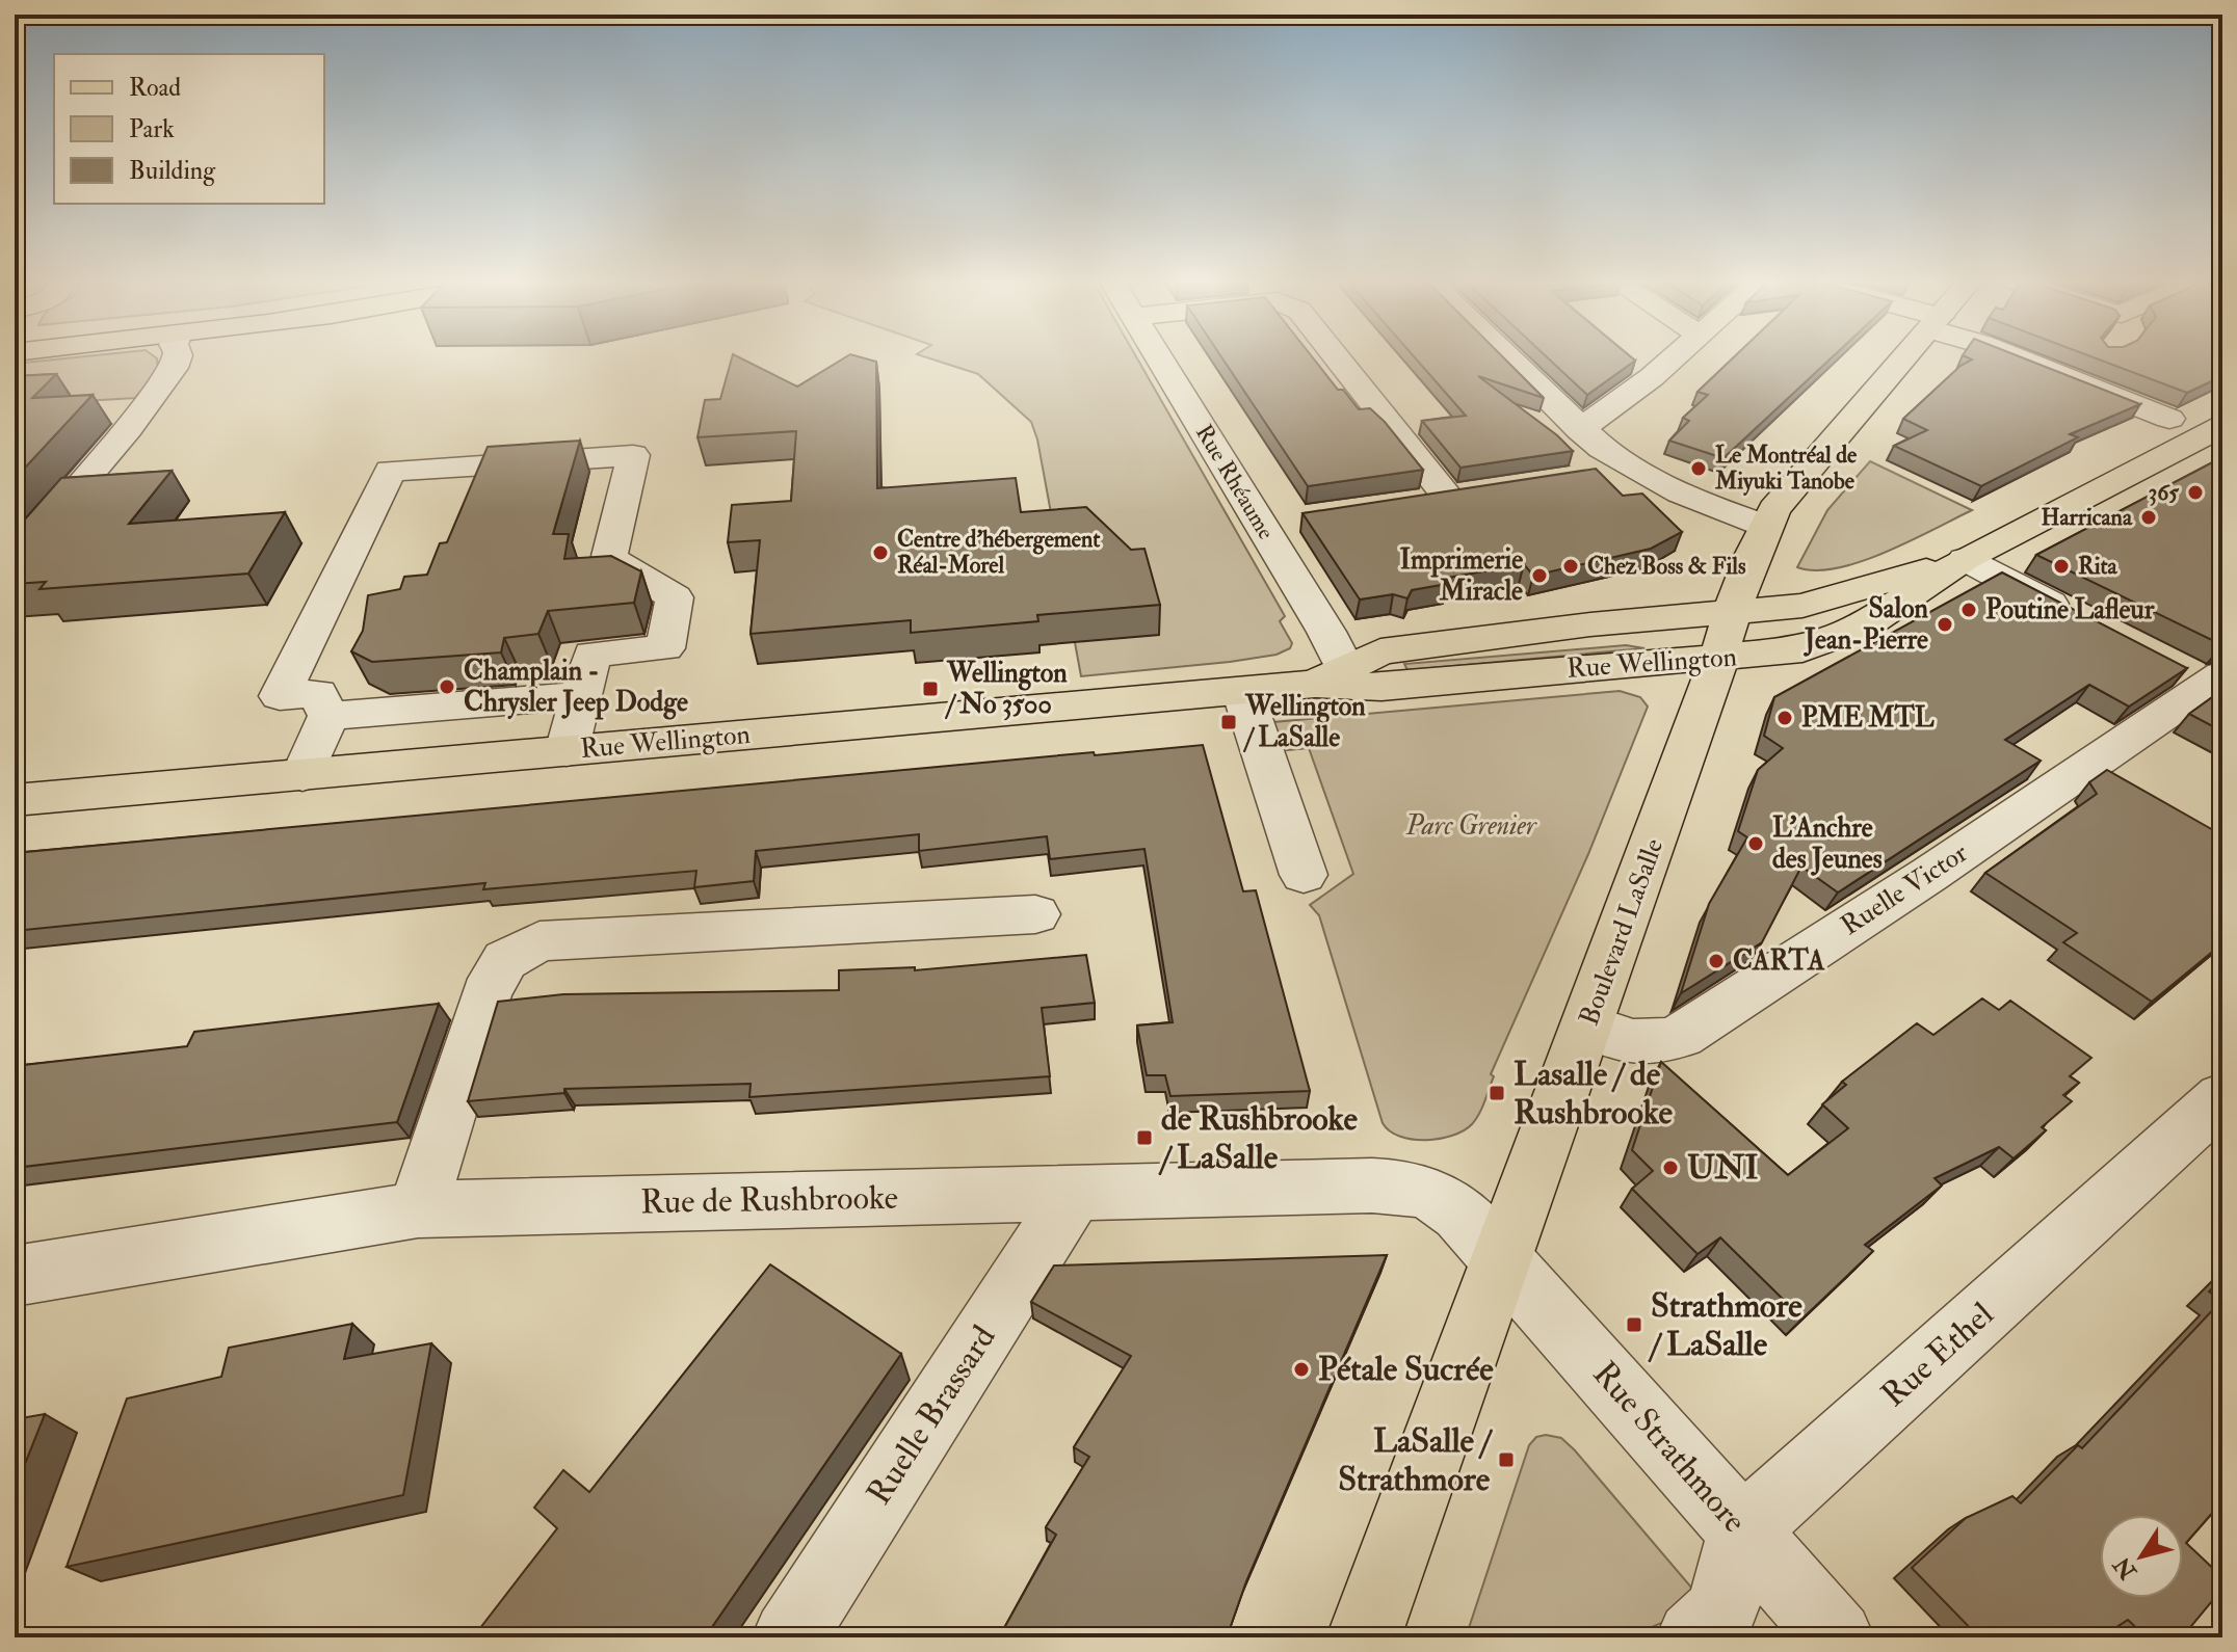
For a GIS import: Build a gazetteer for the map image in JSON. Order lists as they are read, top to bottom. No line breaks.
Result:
{"streets":{"main road":["Rue Wellington","Boulevard LaSalle"],"street":["Rue Rhéaume","Ruelle Victor","Rue de Rushbrooke","Rue Ethel","Ruelle Brassard","Rue Strathmore"]},"crossings":[["Rue Rhéaume","Rue Wellington"],["Rue Wellington","Boulevard LaSalle"],["Ruelle Victor","Boulevard LaSalle"],["Boulevard LaSalle","Rue de Rushbrooke"],["Boulevard LaSalle","Rue Strathmore"],["Rue de Rushbrooke","Ruelle Brassard"],["Rue de Rushbrooke","Rue Strathmore"],["Rue Ethel","Rue Strathmore"]],"parks":["Parc Grenier"],"places":{"other":["Le Montréal de Miyuki Tanobe","365","Harricana","Centre d'hébergement Réal-Morel","Chez Boss & Fils","Rita","Imprimerie Miracle","Poutine Lafleur","Salon Jean-Pierre","Champlain - Chrysler Jeep Dodge","PME MTL","L'Anchre des Jeunes","CARTA","UNI","Pétale Sucrée"],"transit":["Wellington / No 3500","Wellington / LaSalle","Lasalle / de Rushbrooke","de Rushbrooke / LaSalle","Strathmore / LaSalle","LaSalle / Strathmore"]},"legend":["Road","Park","Building"],"north":"bottom left"}
